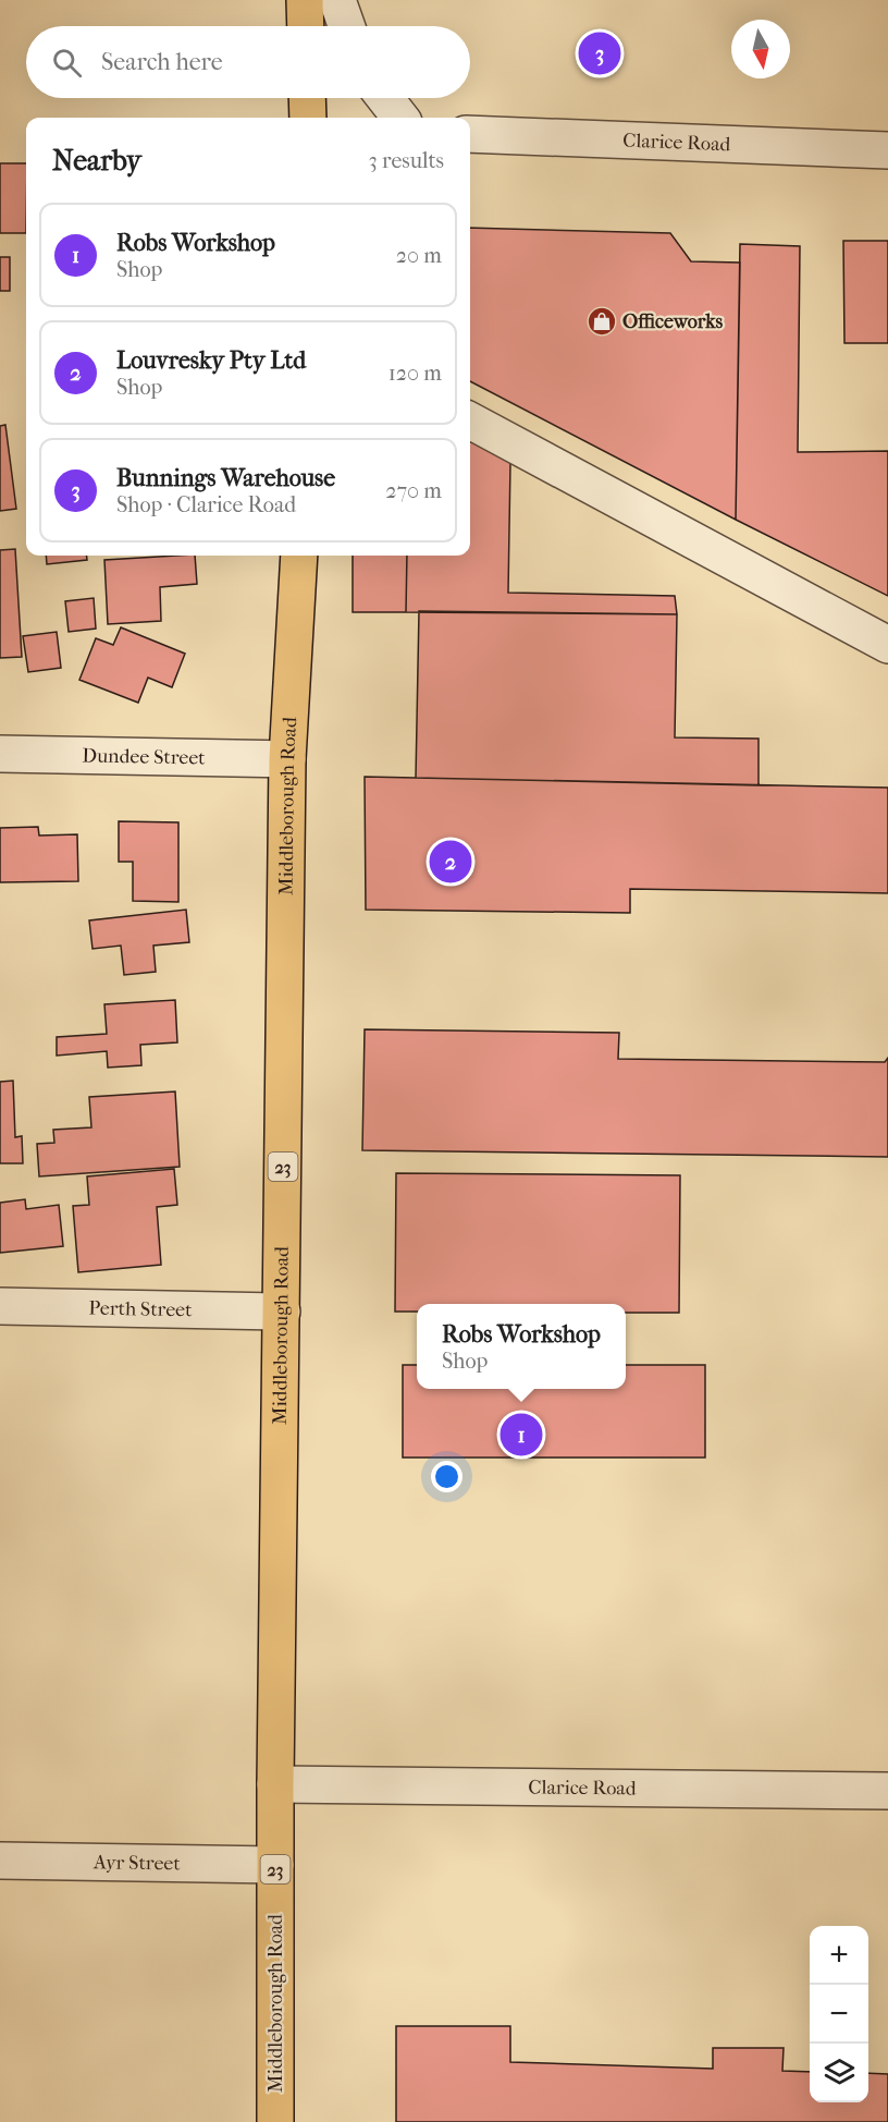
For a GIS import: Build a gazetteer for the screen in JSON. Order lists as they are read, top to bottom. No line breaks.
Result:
{"streets":{"main road":["Middleborough Road","23"],"street":["Clarice Road","Dundee Street","Perth Street","Ayr Street"]},"crossings":[["Clarice Road","Middleborough Road"],["Dundee Street","Middleborough Road"],["Middleborough Road","Perth Street"],["Middleborough Road","Ayr Street"]],"places":{"shop":["Officeworks"]},"north":"bottom","page":{"search":"Search here","pins":["3","2","1"],"heading":["Nearby","3 results"],"list":[{"mark":"1","name":"Robs Workshop","note":"Shop","value":"20 m"},{"mark":"2","name":"Louvresky Pty Ltd","note":"Shop","value":"120 m"},{"mark":"3","name":"Bunnings Warehouse","note":"Shop · Clarice Road","value":"270 m"}],"popup":["Robs Workshop","Shop"],"map_buttons":["+","−"]}}
